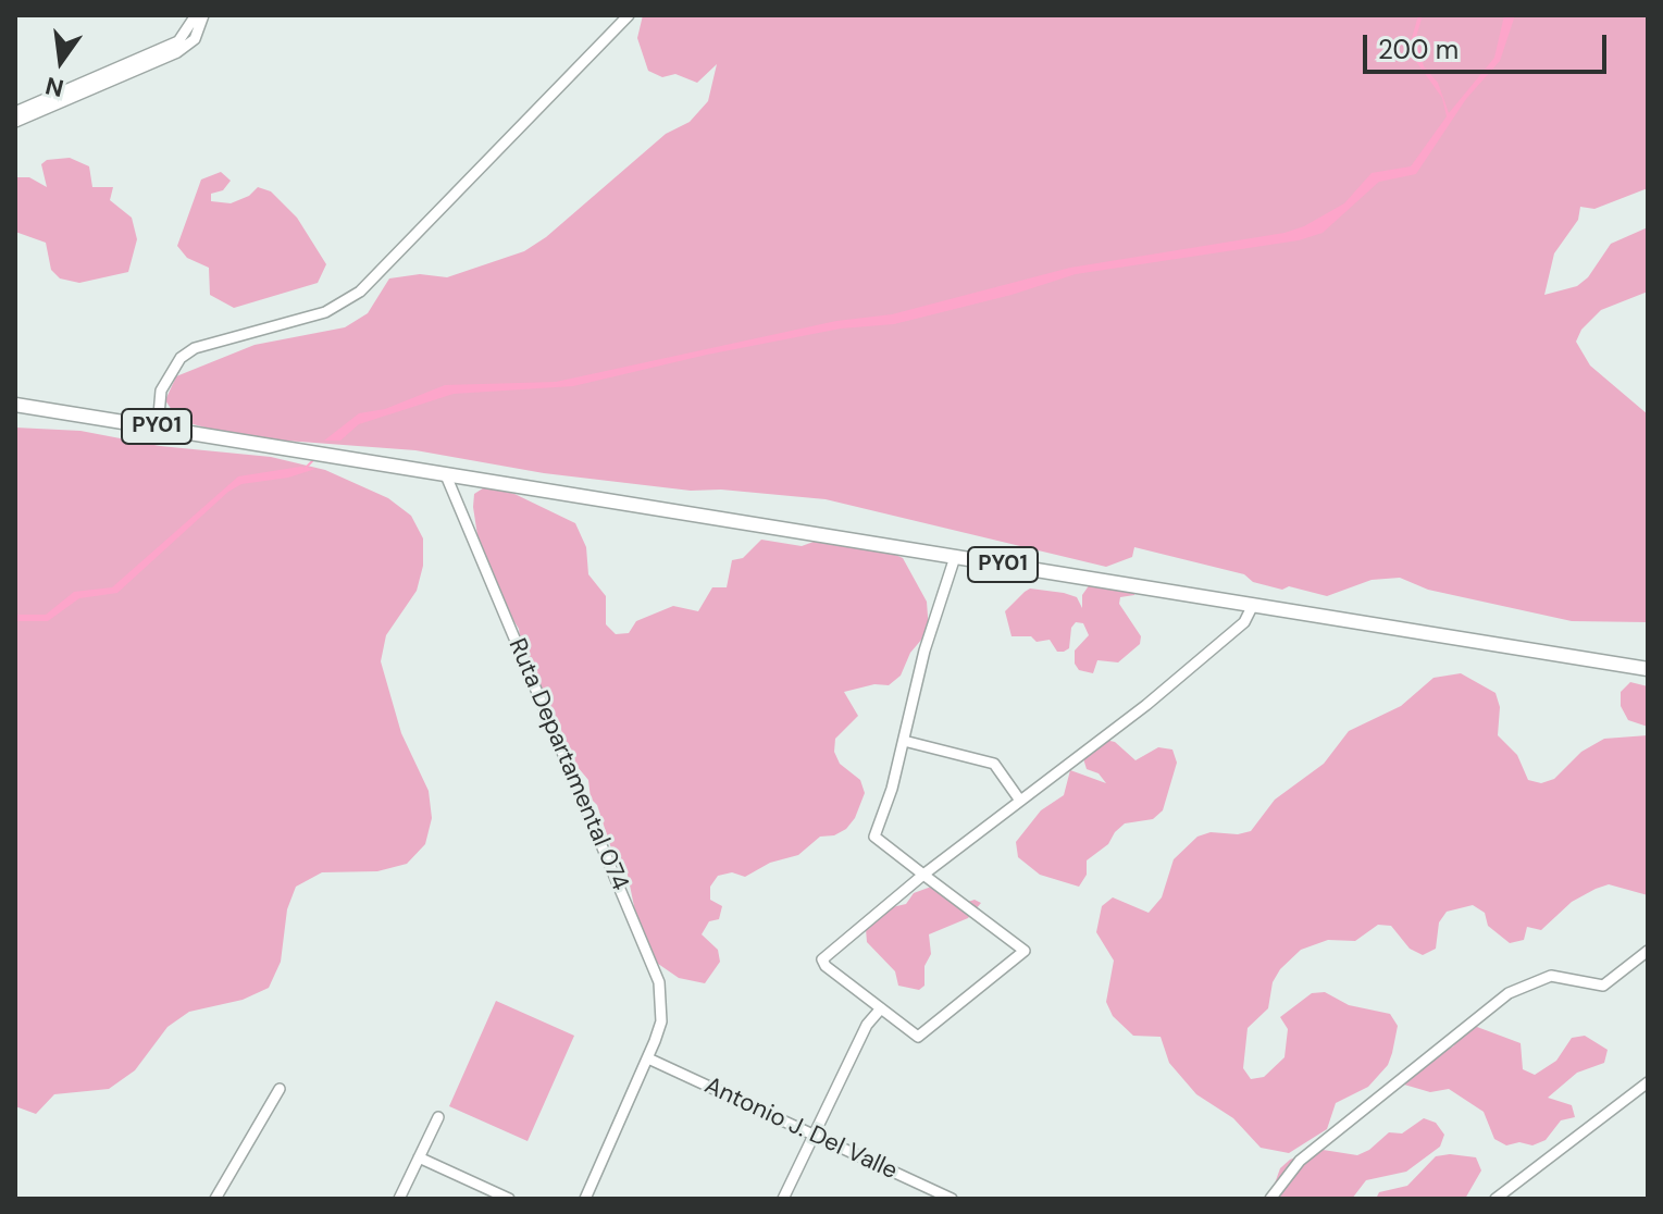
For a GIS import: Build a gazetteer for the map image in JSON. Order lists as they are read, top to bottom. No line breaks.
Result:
{"streets":{"highway":["PY01"],"street":["Ruta Departamental 074","Antonio J. Del Valle"]},"crossings":[["PY01","Ruta Departamental 074"],["Ruta Departamental 074","Antonio J. Del Valle"]],"scale_bar":"200 m","north":"bottom"}
